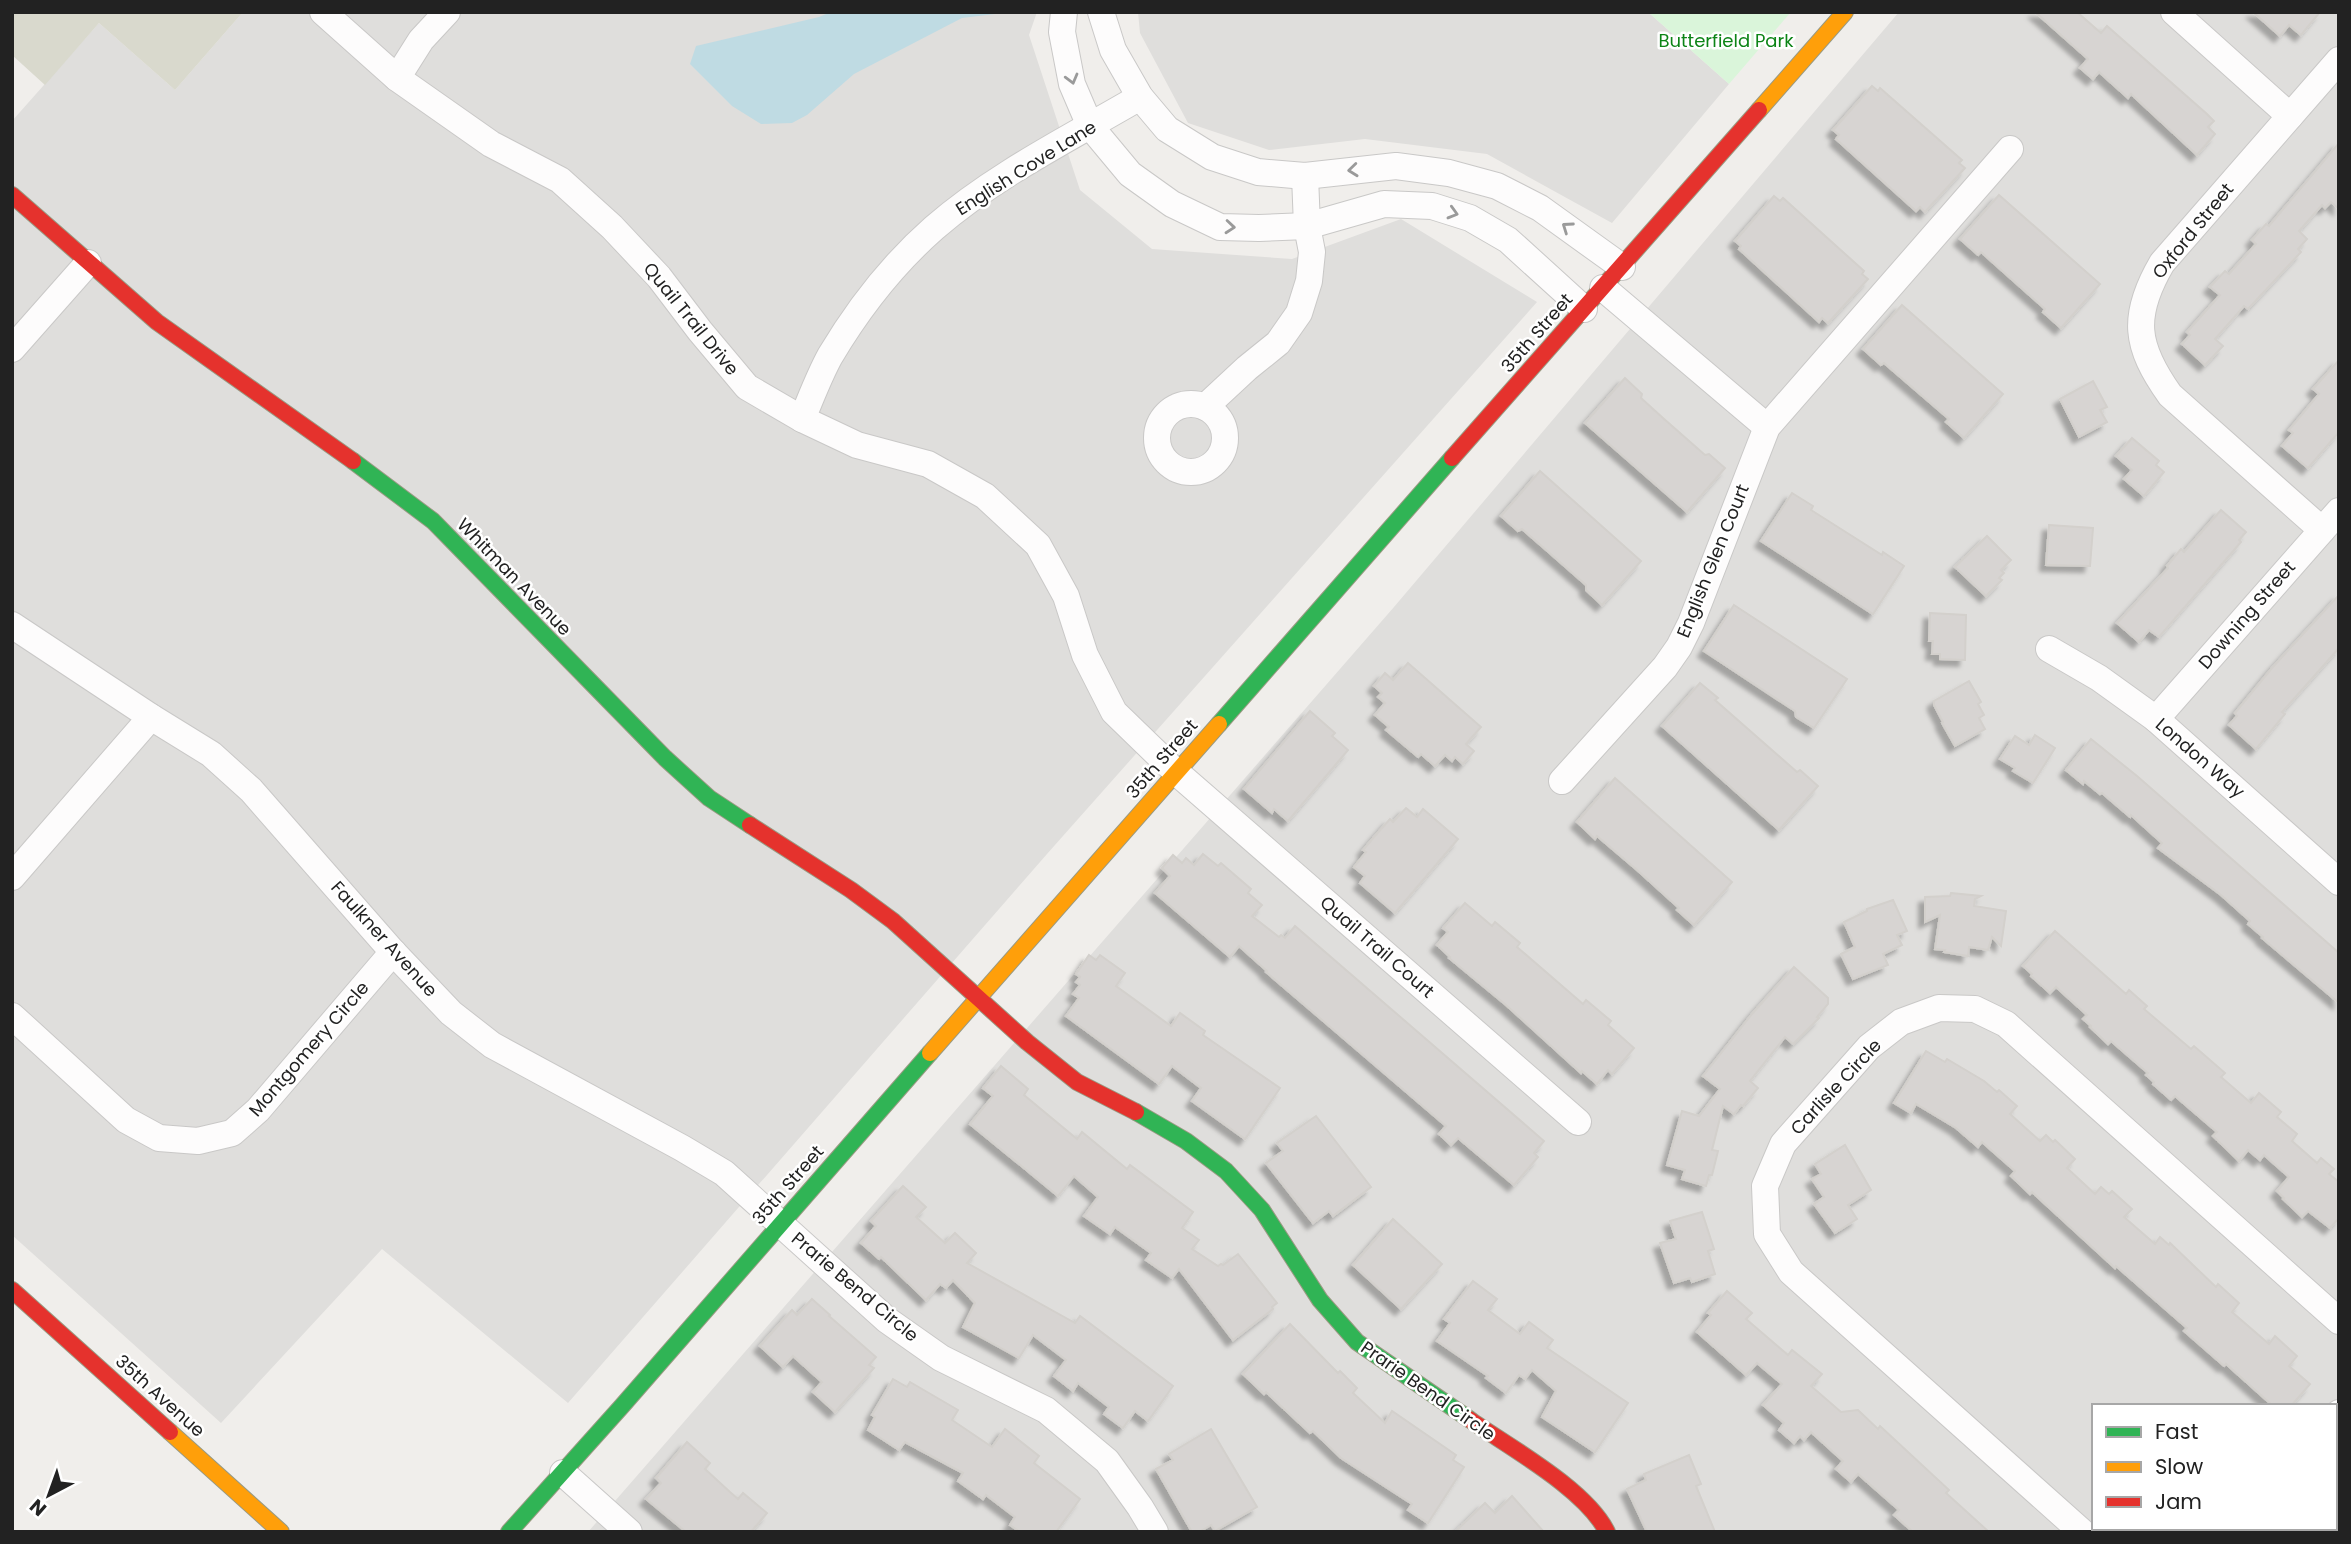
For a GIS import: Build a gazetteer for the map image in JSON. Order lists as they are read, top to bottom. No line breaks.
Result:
{"streets":{"street":["English Cove Lane","Oxford Street","Quail Trail Drive","35th Street","English Glen Court","Whitman Avenue","Downing Street","London Way","Faulkner Avenue","Quail Trail Court","Montgomery Circle","Carlisle Circle","Prarie Bend Circle","35th Avenue"]},"crossings":[["English Cove Lane","Quail Trail Drive"],["Oxford Street","Downing Street"],["Quail Trail Drive","35th Street"],["Quail Trail Drive","Quail Trail Court"],["35th Street","Whitman Avenue"],["35th Street","Faulkner Avenue"],["35th Street","Quail Trail Court"],["35th Street","Prarie Bend Circle"],["Whitman Avenue","Prarie Bend Circle"],["Downing Street","London Way"],["Faulkner Avenue","Montgomery Circle"],["Faulkner Avenue","Prarie Bend Circle"]],"parks":["Butterfield Park"],"legend":["Fast","Slow","Jam"],"north":"bottom left"}
